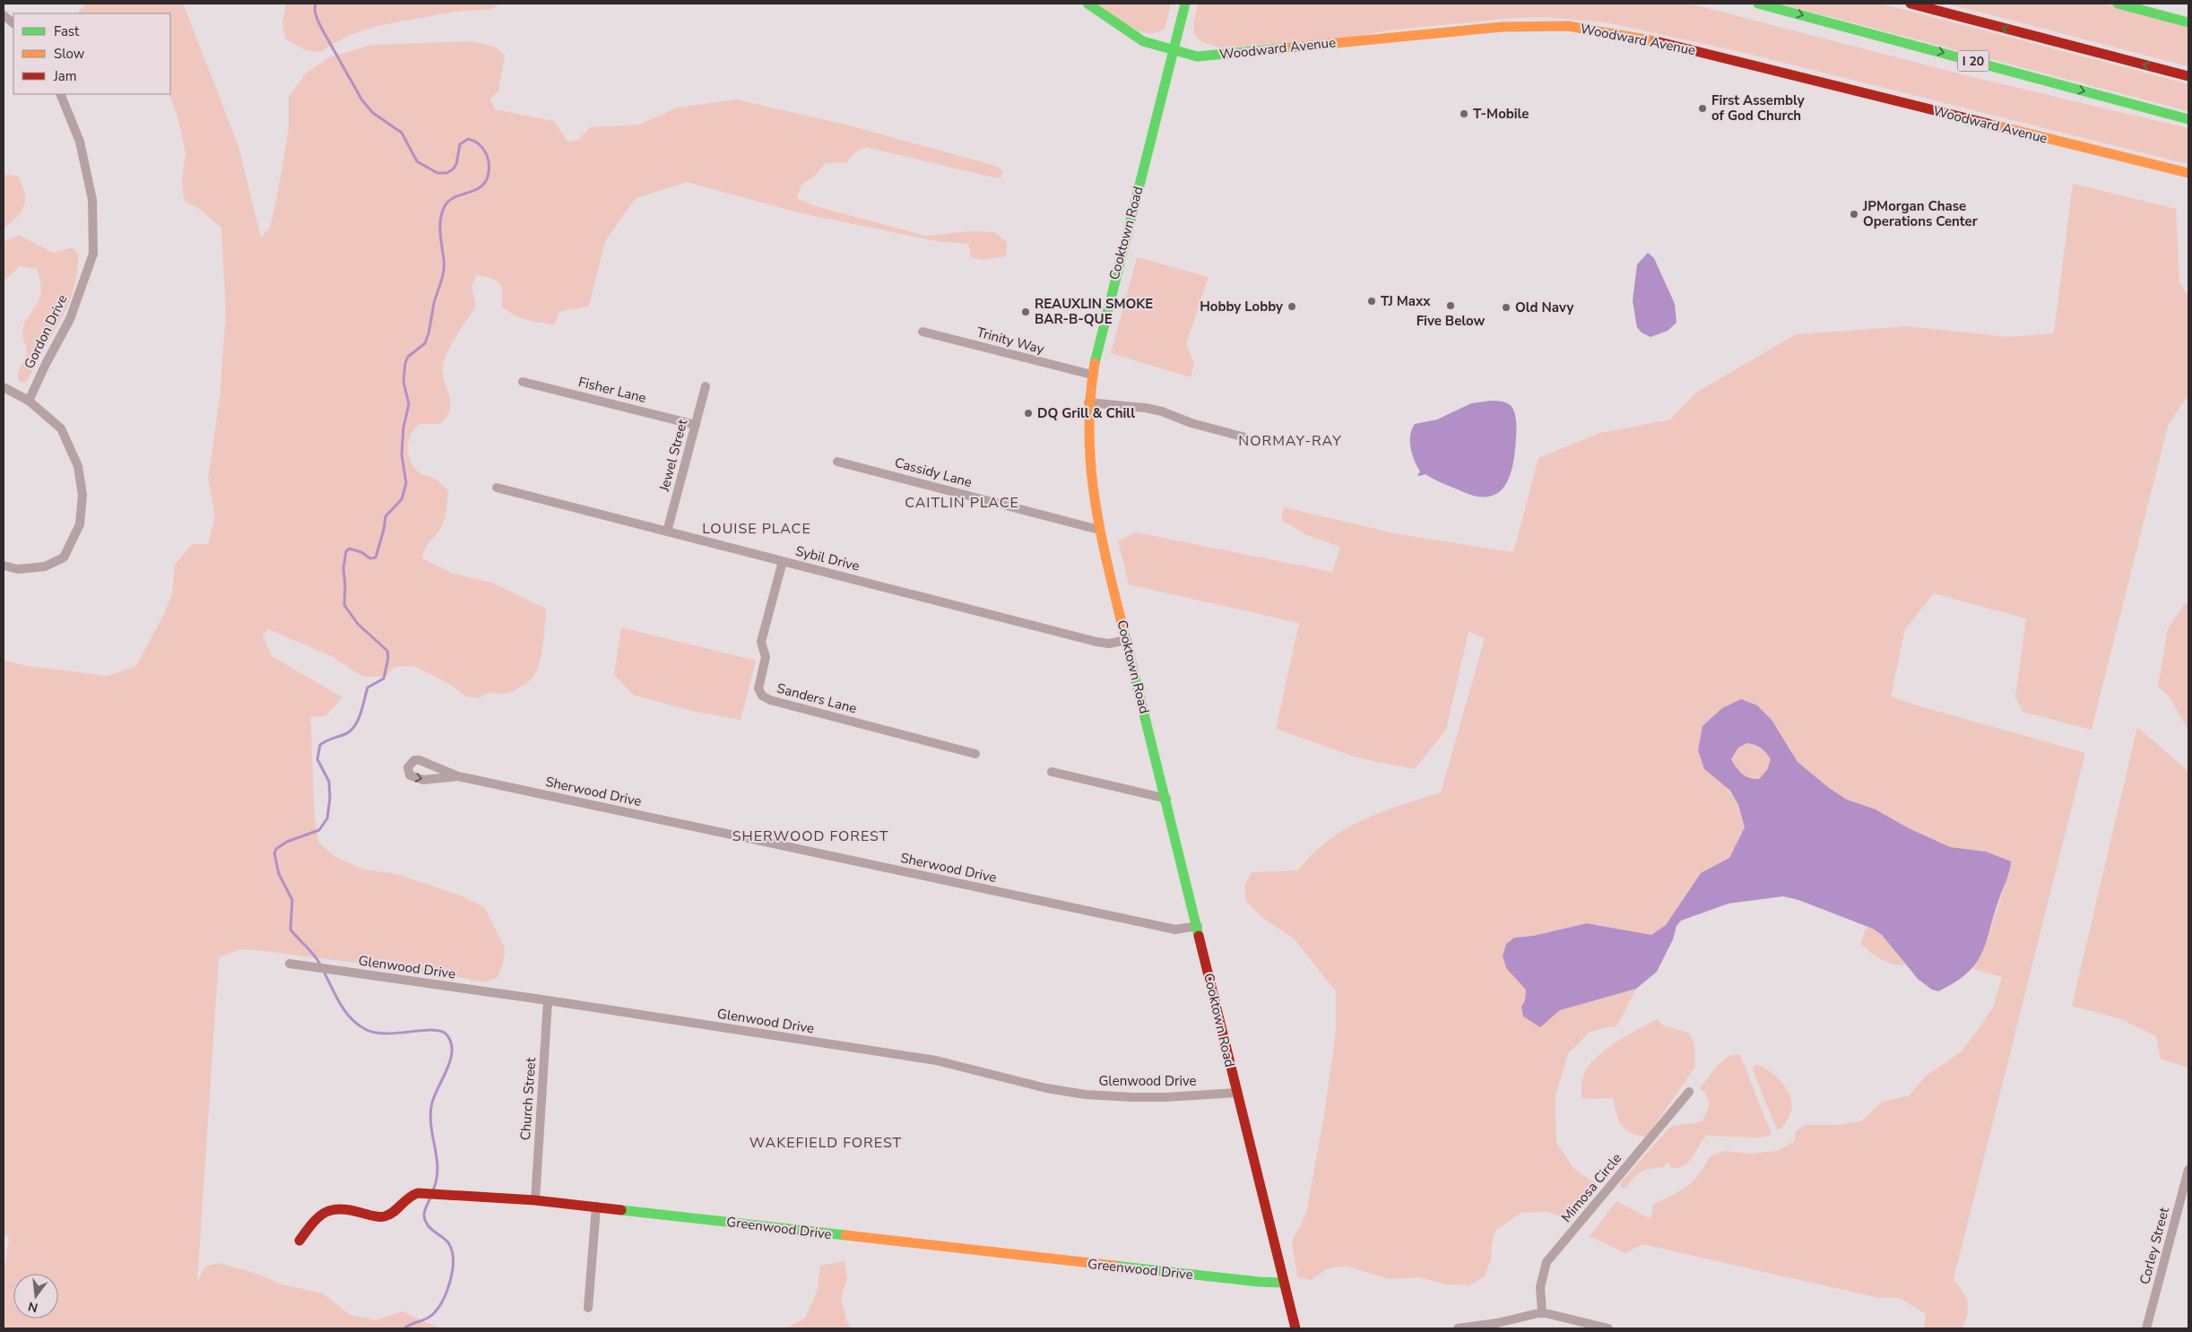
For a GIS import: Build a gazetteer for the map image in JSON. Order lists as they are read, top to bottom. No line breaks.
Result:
{"streets":{"main road":["Woodward Avenue","I 20","Cooktown Road","Greenwood Drive"],"street":["Gordon Drive","Trinity Way","Fisher Lane","Jewel Street","Cassidy Lane","Sybil Drive","Sanders Lane","Sherwood Drive","Glenwood Drive","Church Street","Mimosa Circle","Corley Street"]},"crossings":[["Woodward Avenue","Cooktown Road"],["Cooktown Road","Trinity Way"],["Cooktown Road","Cassidy Lane"],["Cooktown Road","Sybil Drive"],["Cooktown Road","Sherwood Drive"],["Cooktown Road","Glenwood Drive"],["Cooktown Road","Greenwood Drive"],["Fisher Lane","Jewel Street"],["Jewel Street","Sybil Drive"],["Sybil Drive","Sanders Lane"],["Glenwood Drive","Church Street"],["Church Street","Greenwood Drive"]],"districts":["NORMAY-RAY","CAITLIN PLACE","LOUISE PLACE","SHERWOOD FOREST","WAKEFIELD FOREST"],"places":["First Assembly of God Church","T-Mobile","JPMorgan Chase Operations Center","TJ Maxx","Five Below","Hobby Lobby","Old Navy","REAUXLIN SMOKE BAR-B-QUE","DQ Grill & Chill"],"legend":["Fast","Slow","Jam"],"north":"bottom"}
